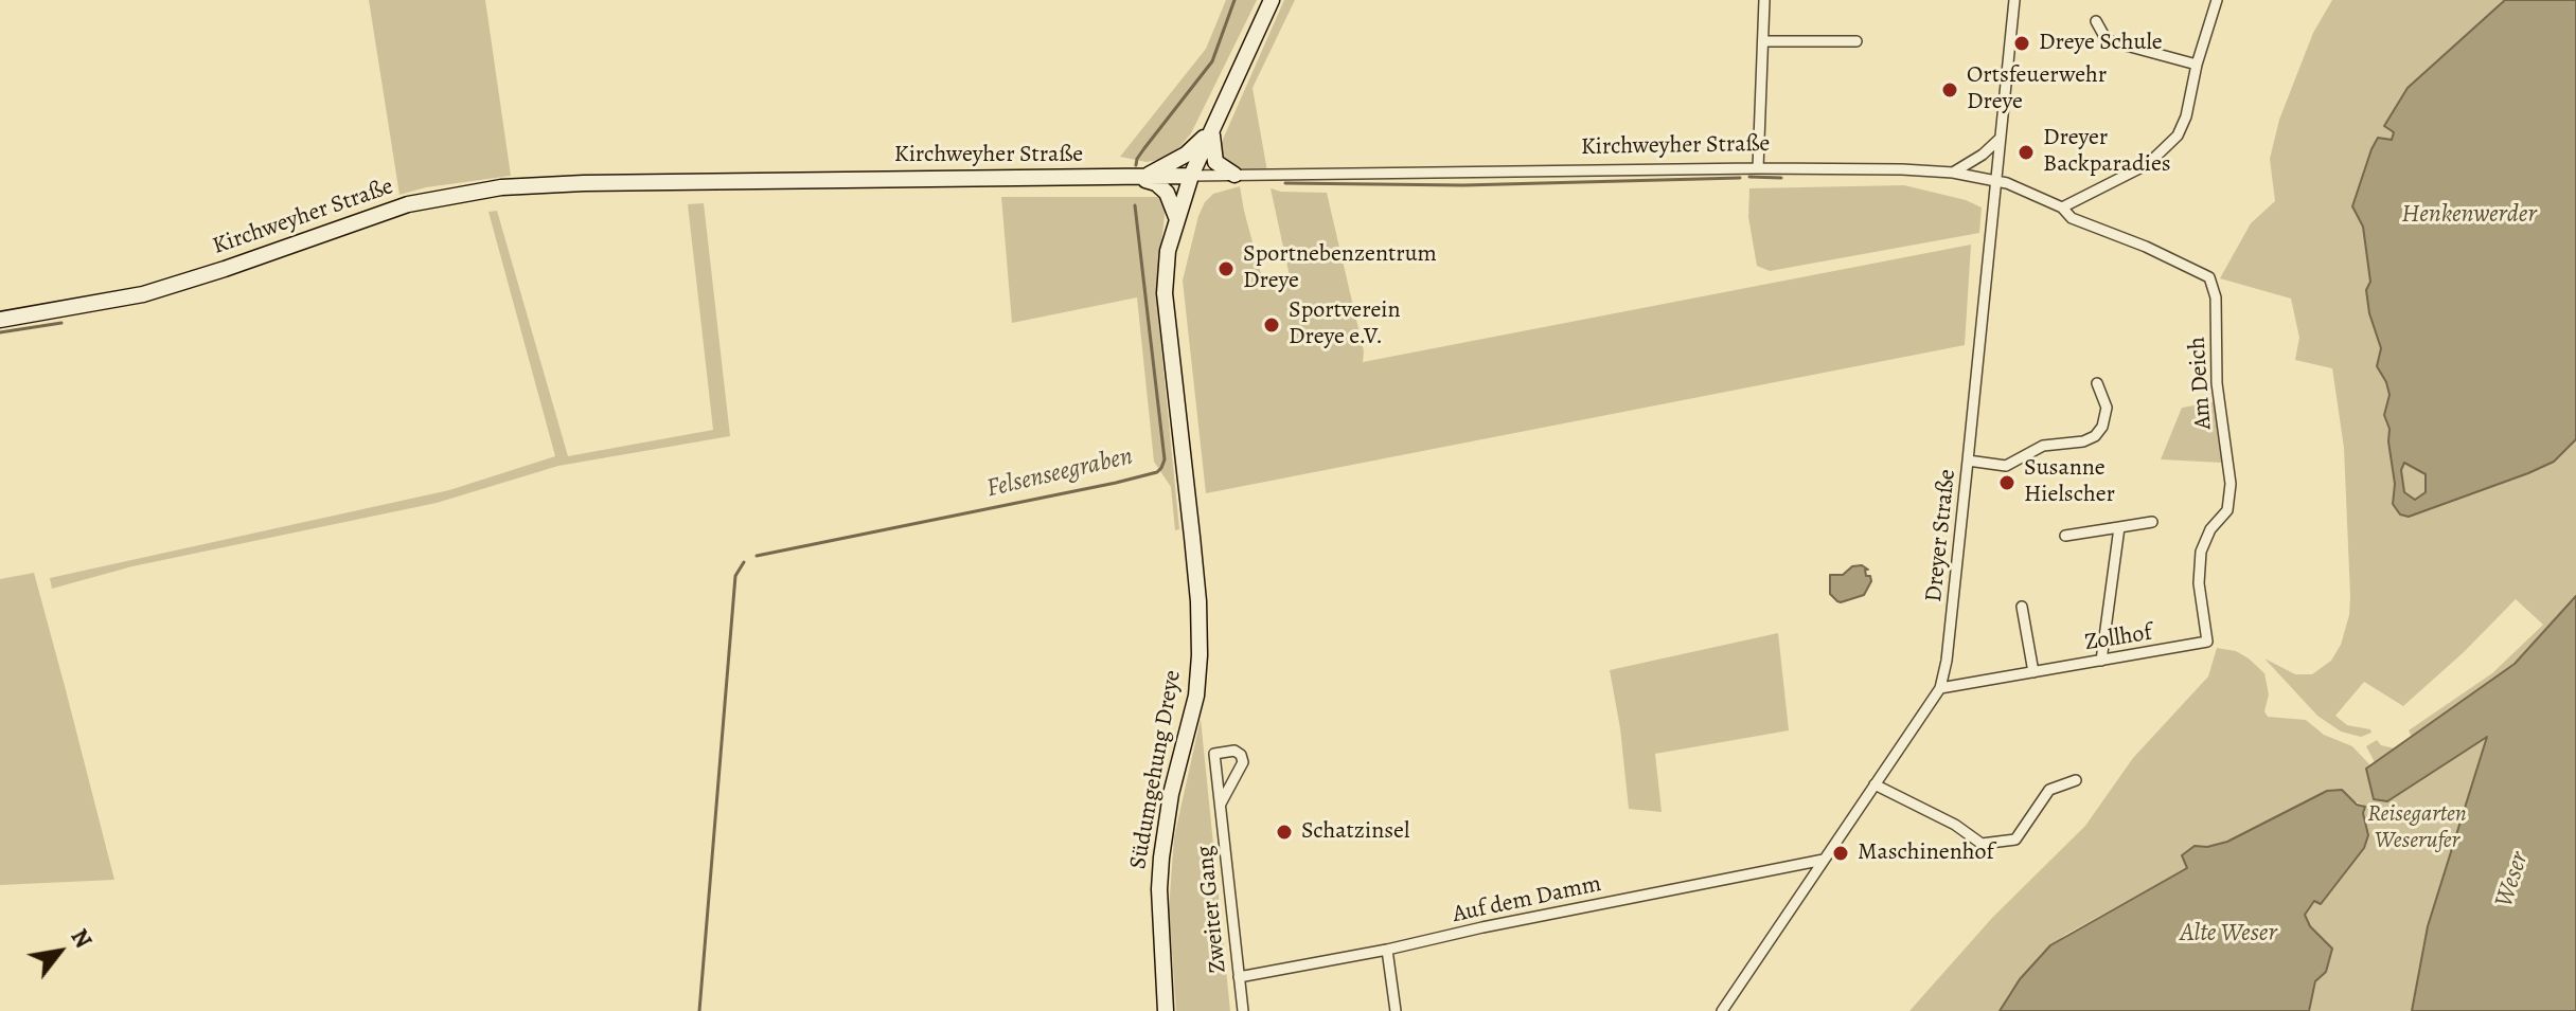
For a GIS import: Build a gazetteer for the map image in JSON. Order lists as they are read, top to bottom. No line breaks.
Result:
{"streets":{"main road":["Kirchweyher Straße","Südumgehung Dreye"],"street":["Am Deich","Dreyer Straße","Zollhof","Auf dem Damm","Zweiter Gang"]},"crossings":[["Kirchweyher Straße","Am Deich"],["Kirchweyher Straße","Dreyer Straße"],["Kirchweyher Straße","Südumgehung Dreye"],["Am Deich","Dreyer Straße"],["Am Deich","Zollhof"],["Dreyer Straße","Zollhof"],["Dreyer Straße","Auf dem Damm"],["Auf dem Damm","Zweiter Gang"]],"water":["Henkenwerder","Felsenseegraben","Weser","Alte Weser"],"parks":["Reisegarten Weserufer"],"places":["Dreye Schule","Ortsfeuerwehr Dreye","Dreyer Backparadies","Sportnebenzentrum Dreye","Sportverein Dreye e.V.","Susanne Hielscher","Schatzinsel","Maschinenhof"],"north":"top right"}
